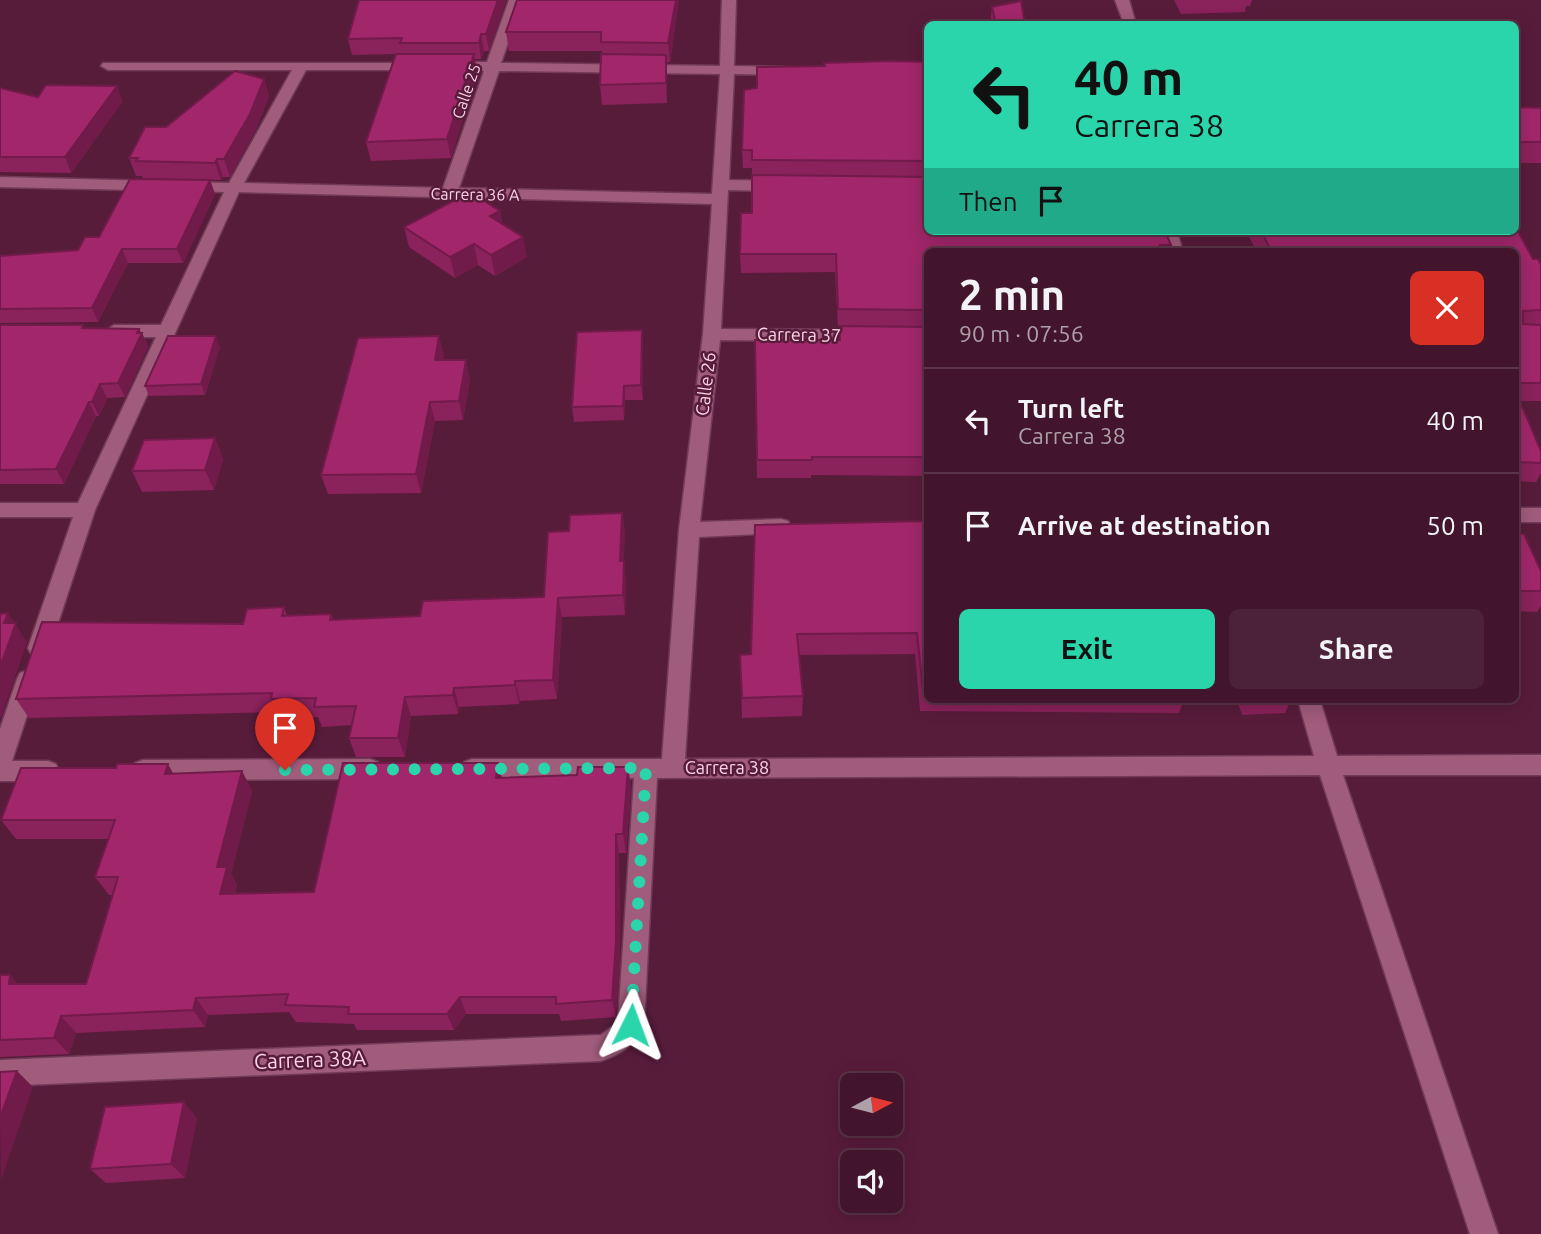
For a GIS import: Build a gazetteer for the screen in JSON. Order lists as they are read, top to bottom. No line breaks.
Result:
{"streets":{"street":["Calle 25","Carrera 36 A","Carrera 37","Calle 26","Carrera 38","Carrera 38A"]},"crossings":[["Calle 25","Carrera 36 A"],["Carrera 36 A","Calle 26"],["Carrera 37","Calle 26"],["Calle 26","Carrera 38"],["Carrera 38","Carrera 38A"]],"north":"right","page":{"turn":["40 m","Carrera 38"],"then":"Then","heading":["2 min","90 m · 07:56"],"list":[{"name":"Turn left","note":"Carrera 38","value":"40 m"},{"name":"Arrive at destination","value":"50 m"}],"buttons":["Exit","Share"]}}
